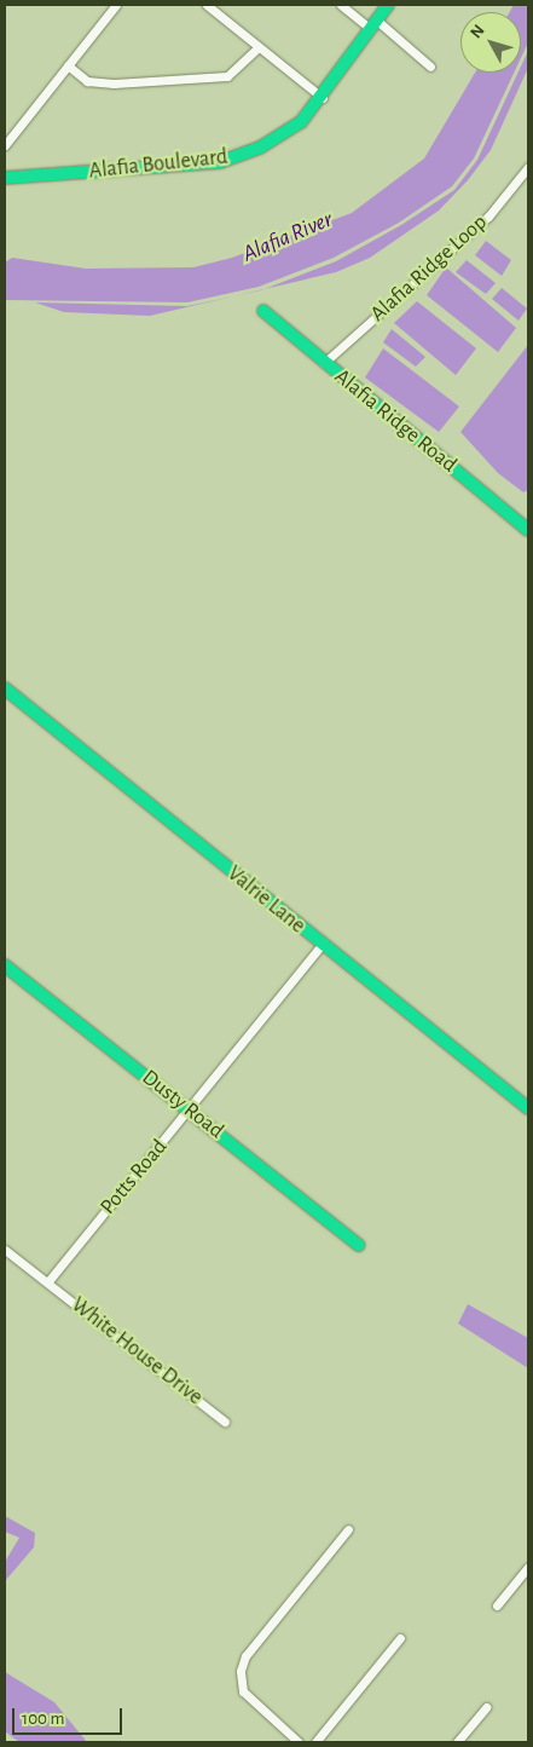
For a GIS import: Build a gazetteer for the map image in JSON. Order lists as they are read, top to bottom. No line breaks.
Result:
{"streets":{"street":["Alafia Boulevard","Alafia Ridge Loop","Alafia Ridge Road","Valrie Lane","Dusty Road","Potts Road","White House Drive"]},"crossings":[["Alafia Ridge Loop","Alafia Ridge Road"],["Valrie Lane","Potts Road"],["Dusty Road","Potts Road"],["Potts Road","White House Drive"]],"water":["Alafia River"],"scale_bar":"100 m","north":"top left"}
